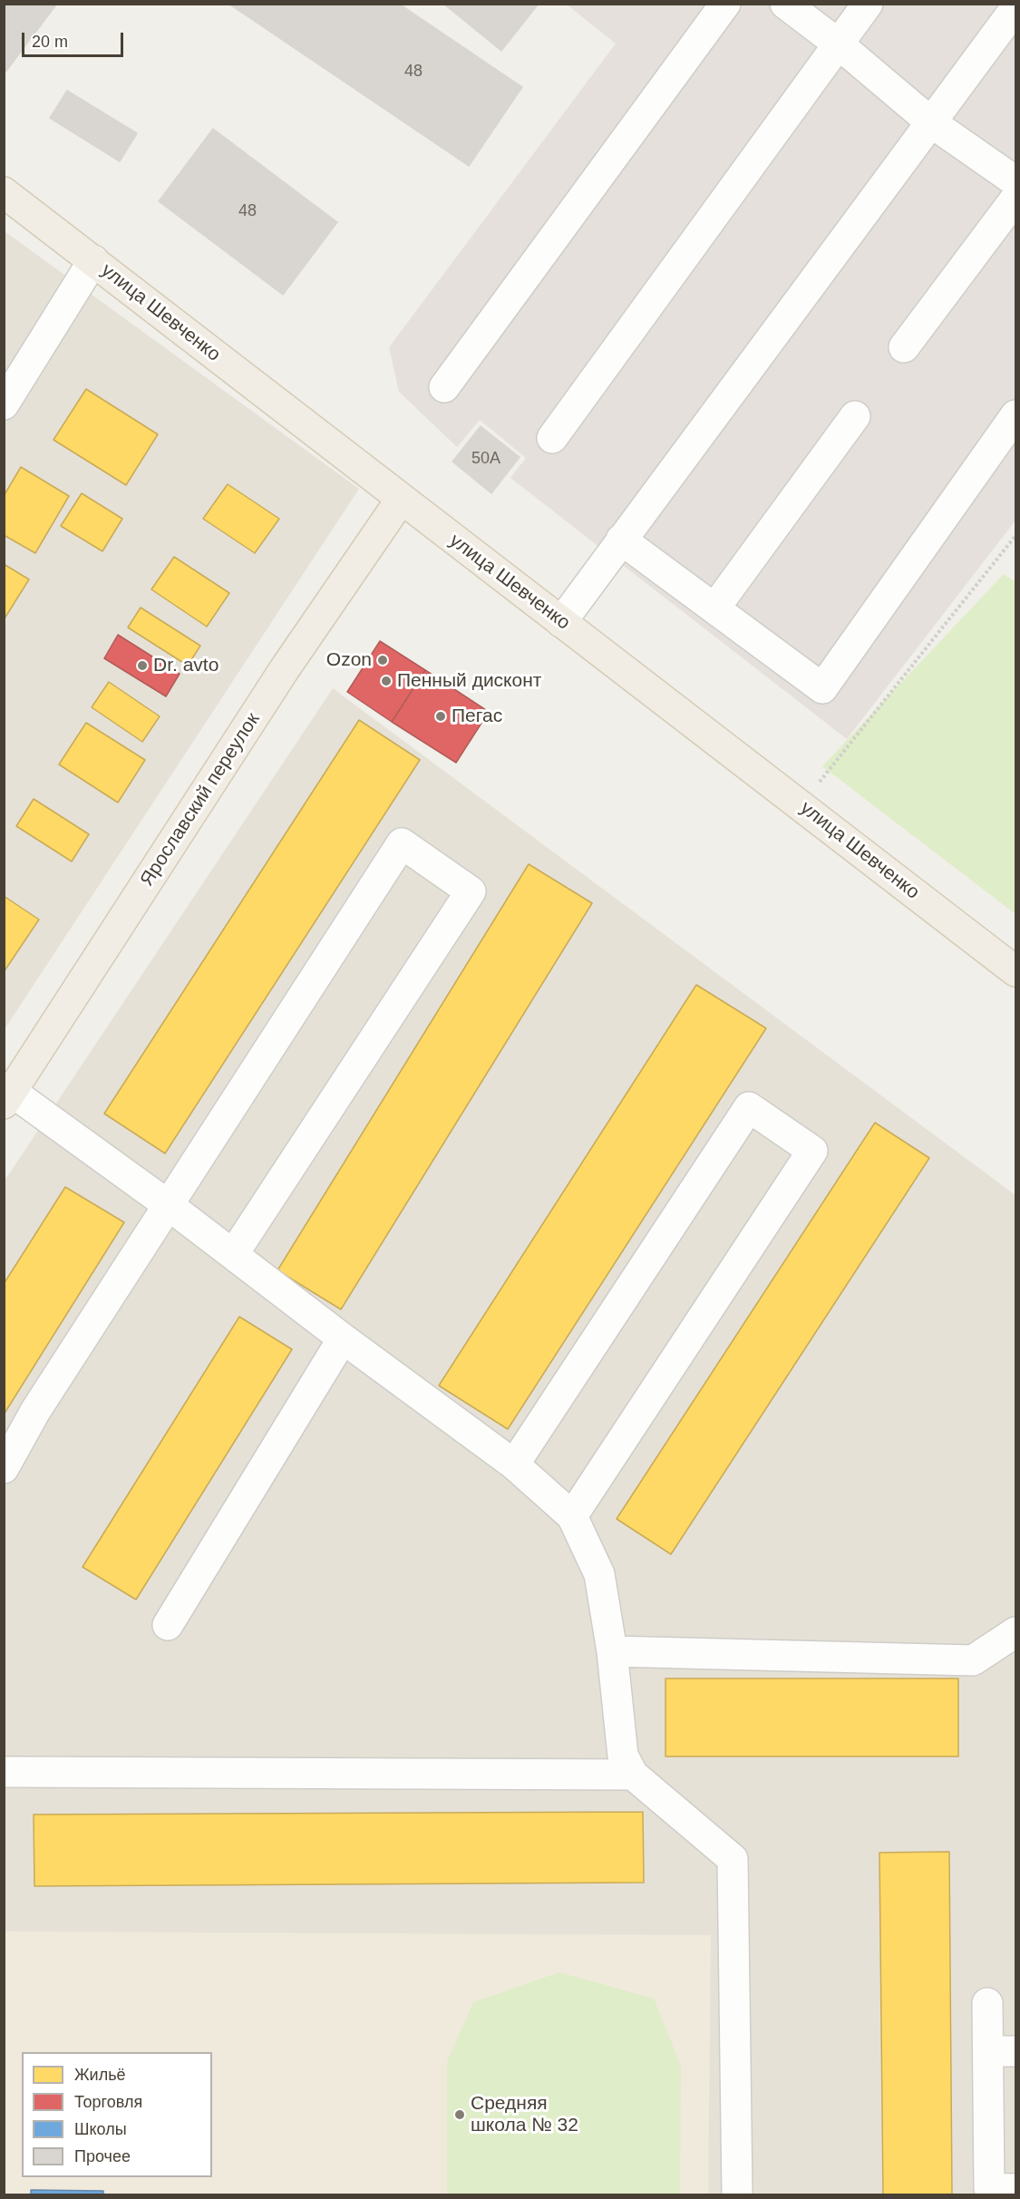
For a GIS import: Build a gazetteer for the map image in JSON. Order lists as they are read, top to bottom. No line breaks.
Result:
{"streets":{"main road":["улица Шевченко","Ярославский переулок"]},"crossings":[["улица Шевченко","Ярославский переулок"]],"places":["Ozon","Dr. avto","Пенный дисконт","Пегас","Средняя школа № 32"],"house_numbers":["48","48","50А"],"legend":["Жильё","Торговля","Школы","Прочее"],"scale_bar":"20 m"}
